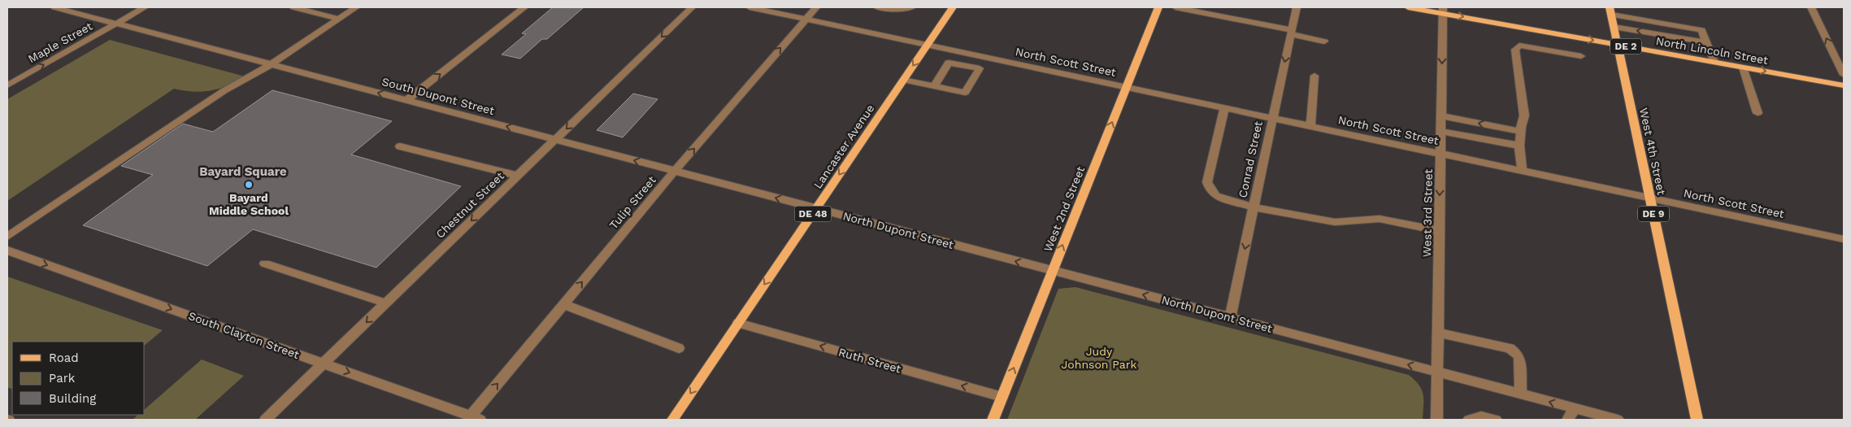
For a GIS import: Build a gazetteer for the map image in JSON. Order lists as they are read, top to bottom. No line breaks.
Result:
{"streets":{"main road":["DE 2","North Lincoln Street","Lancaster Avenue","West 4th Street","West 2nd Street","DE 48","DE 9"],"street":["Maple Street","North Scott Street","South Dupont Street","Conrad Street","Tulip Street","Chestnut Street","West 3rd Street","North Dupont Street","South Clayton Street","Ruth Street"]},"crossings":[["Maple Street","South Dupont Street"],["North Lincoln Street","West 4th Street"],["North Lincoln Street","West 3rd Street"],["North Scott Street","Lancaster Avenue"],["North Scott Street","West 4th Street"],["North Scott Street","Conrad Street"],["North Scott Street","Tulip Street"],["North Scott Street","West 2nd Street"],["North Scott Street","West 3rd Street"],["South Dupont Street","Lancaster Avenue"],["South Dupont Street","Tulip Street"],["South Dupont Street","Chestnut Street"],["South Dupont Street","North Dupont Street"],["Lancaster Avenue","North Dupont Street"],["Lancaster Avenue","Ruth Street"],["Conrad Street","North Dupont Street"],["Tulip Street","South Clayton Street"],["Chestnut Street","South Clayton Street"],["West 2nd Street","North Dupont Street"],["West 2nd Street","Ruth Street"],["West 3rd Street","North Dupont Street"]],"one_way":["Maple Street","North Lincoln Street","South Dupont Street","Lancaster Avenue","Conrad Street","Tulip Street","Chestnut Street","West 2nd Street","West 3rd Street","North Dupont Street","South Clayton Street","Ruth Street"],"districts":["Bayard Square"],"parks":["Judy Johnson Park"],"places":["Bayard Middle School"],"legend":["Road","Park","Building"]}
